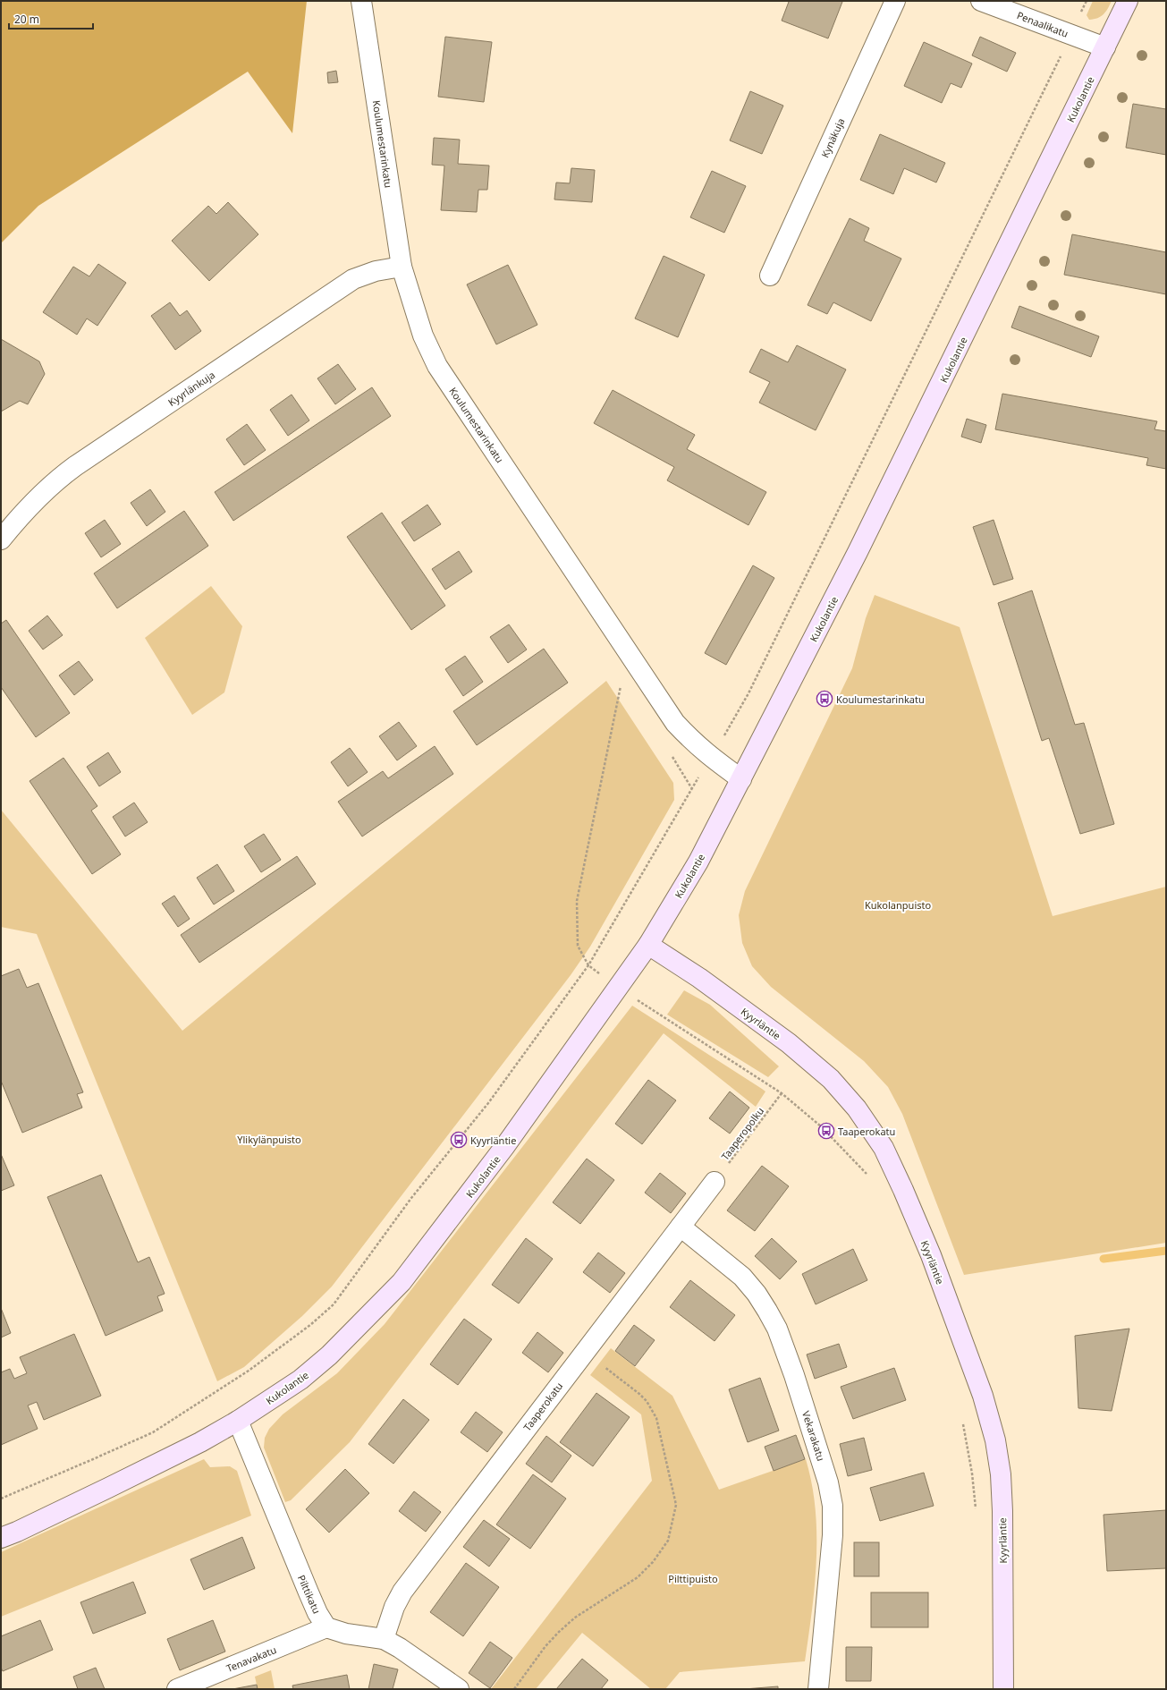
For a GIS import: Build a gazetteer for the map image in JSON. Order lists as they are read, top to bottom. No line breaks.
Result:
{"streets":{"street":["Penaalikatu","Kukolantie","Kynäkuja","Koulumestarinkatu","Kyyrlänkuja","Kyyrläntie","Taaperokatu","Vekarakatu","Pilttikatu","Tenavakatu"],"path":["Taaperopolku"]},"crossings":[["Penaalikatu","Kukolantie"],["Kukolantie","Koulumestarinkatu"],["Kukolantie","Kyyrläntie"],["Kukolantie","Pilttikatu"],["Koulumestarinkatu","Kyyrlänkuja"],["Taaperopolku","Taaperokatu"],["Taaperokatu","Vekarakatu"],["Pilttikatu","Tenavakatu"]],"parks":["Kukolanpuisto","Ylikylänpuisto","Pilttipuisto"],"places":{"bus stop":["Koulumestarinkatu","Taaperokatu","Kyyrläntie"]},"scale_bar":"20 m"}
